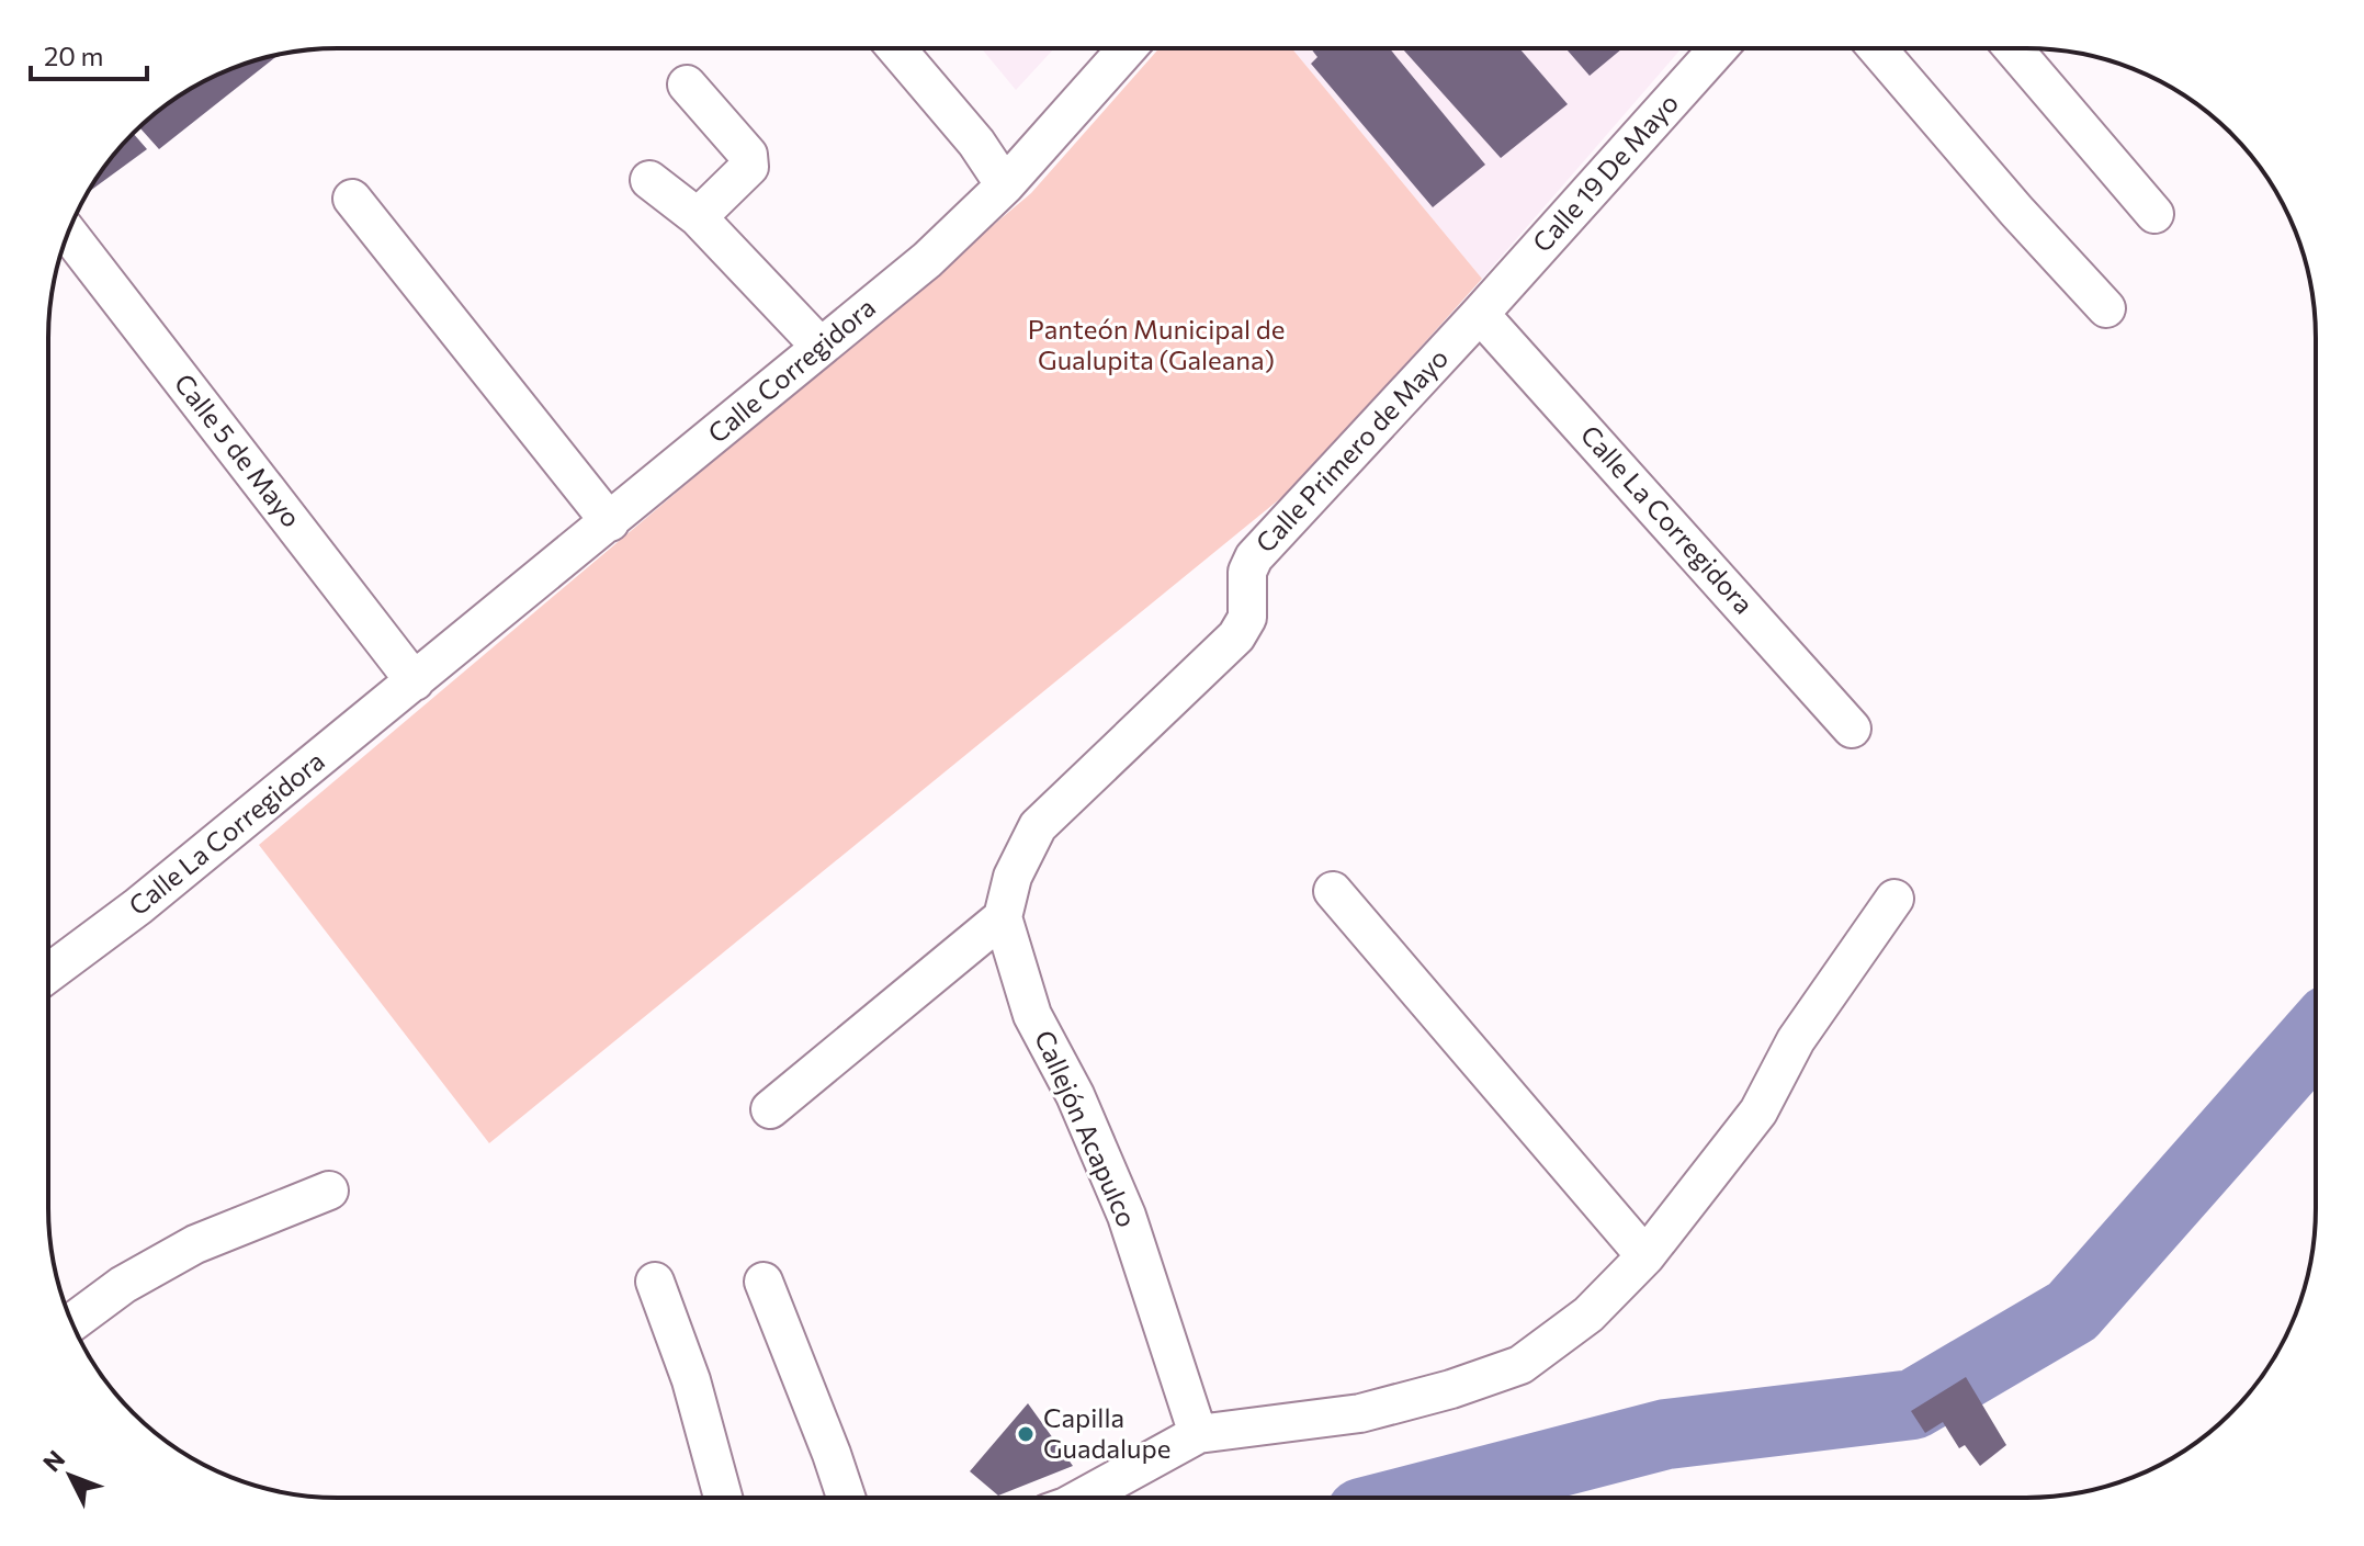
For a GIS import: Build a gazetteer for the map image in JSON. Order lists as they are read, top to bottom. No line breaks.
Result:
{"streets":{"street":["Calle 19 De Mayo","Calle Corregidora","Calle 5 de Mayo","Calle Primero de Mayo","Calle La Corregidora","Callejón Acapulco"]},"crossings":[["Calle 19 De Mayo","Calle Primero de Mayo"],["Calle 19 De Mayo","Calle La Corregidora"],["Calle Corregidora","Calle 5 de Mayo"],["Calle Corregidora","Calle La Corregidora"],["Calle 5 de Mayo","Calle La Corregidora"],["Calle Primero de Mayo","Calle La Corregidora"],["Calle Primero de Mayo","Callejón Acapulco"]],"parks":["Panteón Municipal de Gualupita (Galeana)"],"places":["Capilla Guadalupe"],"scale_bar":"20 m","north":"top left"}
